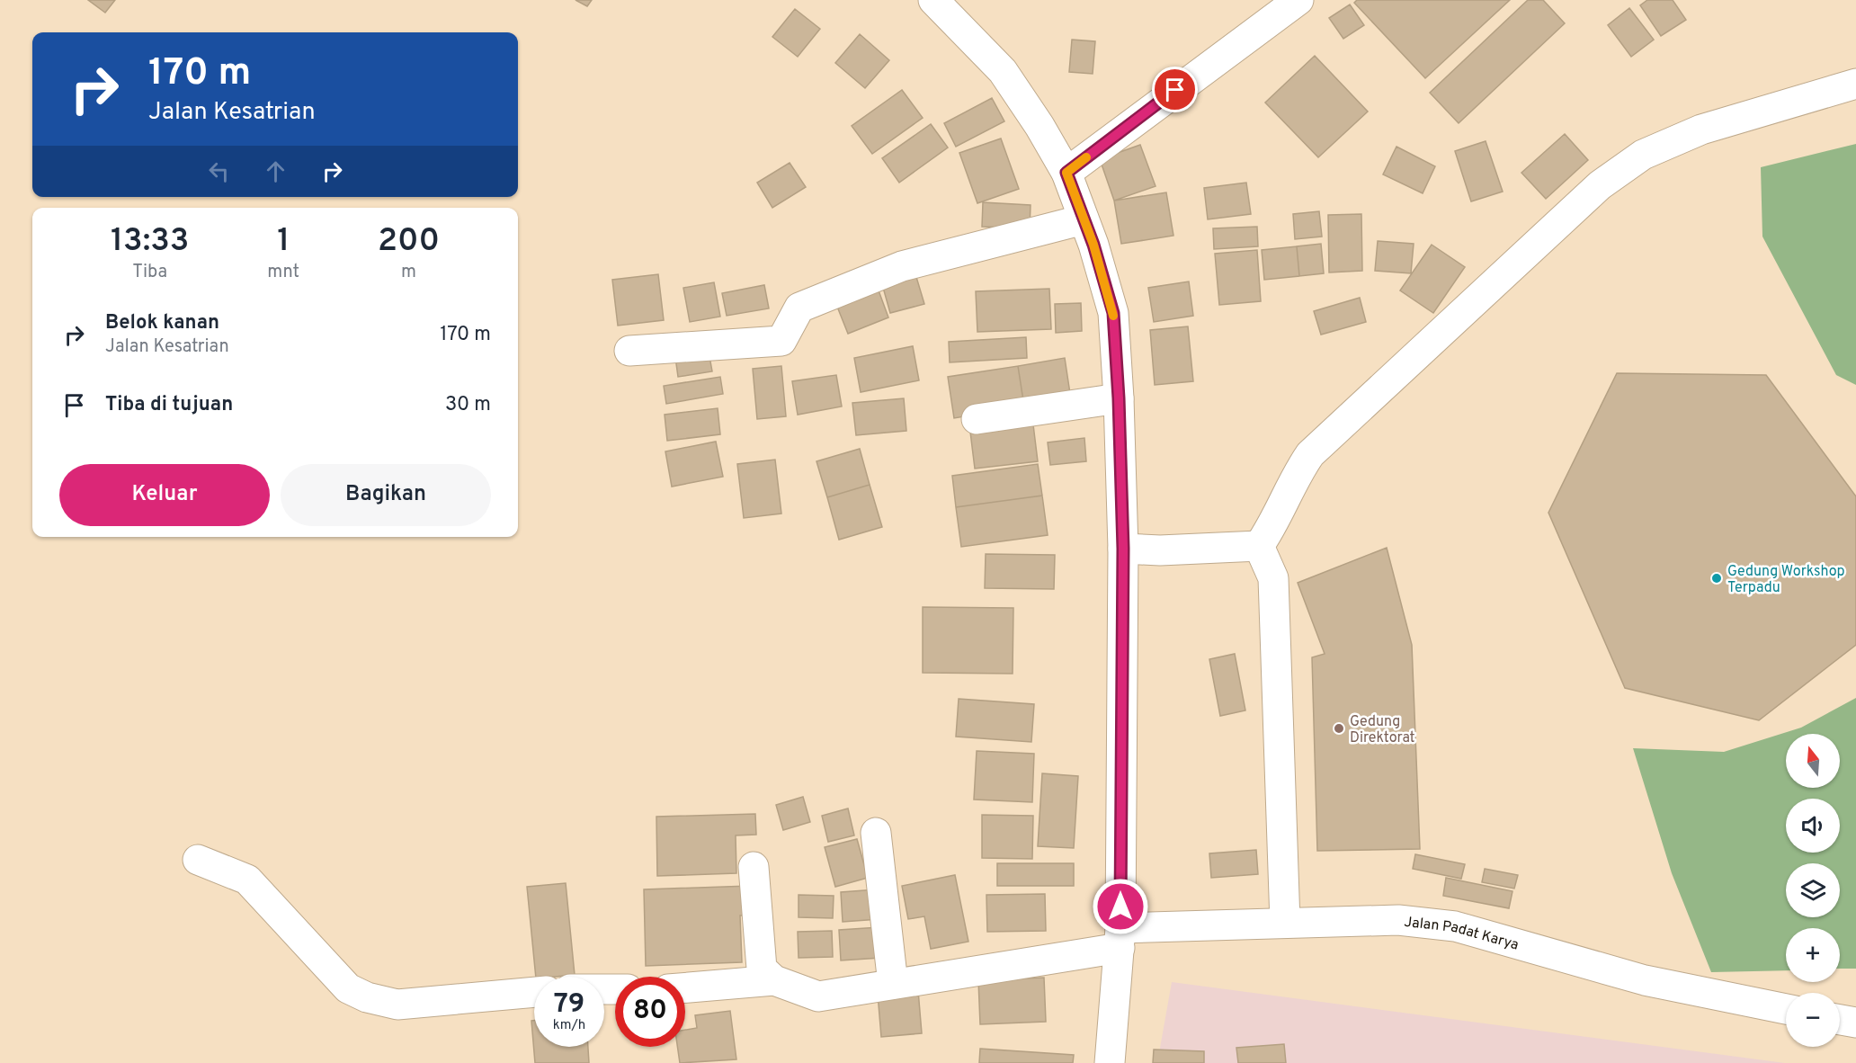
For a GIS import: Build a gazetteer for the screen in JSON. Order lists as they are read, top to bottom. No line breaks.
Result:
{"streets":{"main road":["Jalan Padat Karya"]},"places":["Gedung Workshop Terpadu","Gedung Direktorat"],"north":"top","page":{"turn":["170 m","Jalan Kesatrian"],"eta":["13:33","Tiba","1","mnt","200","m"],"list":[{"name":"Belok kanan","note":"Jalan Kesatrian","value":"170 m"},{"name":"Tiba di tujuan","value":"30 m"}],"buttons":["Keluar","Bagikan"],"map_buttons":["+","−"],"speed":"79 km/h","limit":"80"}}
